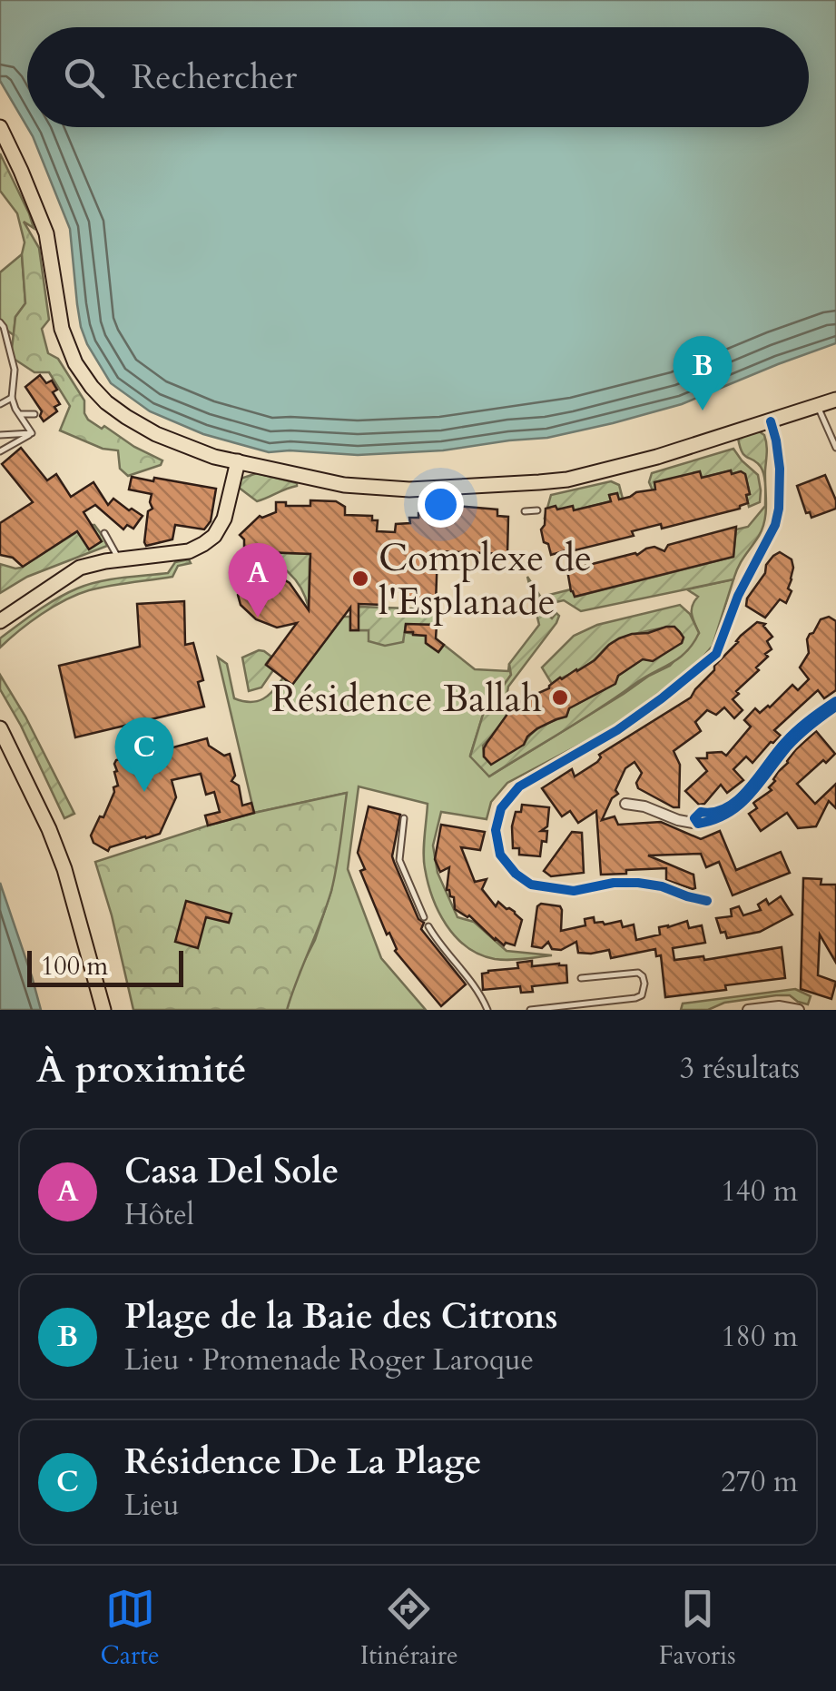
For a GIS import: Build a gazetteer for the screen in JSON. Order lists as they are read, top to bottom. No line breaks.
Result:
{"places":["Complexe de l'Esplanade","Résidence Ballah"],"scale_bar":"100 m","page":{"search":"Rechercher","pins":["B","A","C"],"scale":"100 m","heading":["À proximité","3 résultats"],"list":[{"mark":"A","name":"Casa Del Sole","note":"Hôtel","value":"140 m"},{"mark":"B","name":"Plage de la Baie des Citrons","note":"Lieu · Promenade Roger Laroque","value":"180 m"},{"mark":"C","name":"Résidence De La Plage","note":"Lieu","value":"270 m"}],"nav":["Carte","Itinéraire","Favoris"]}}
